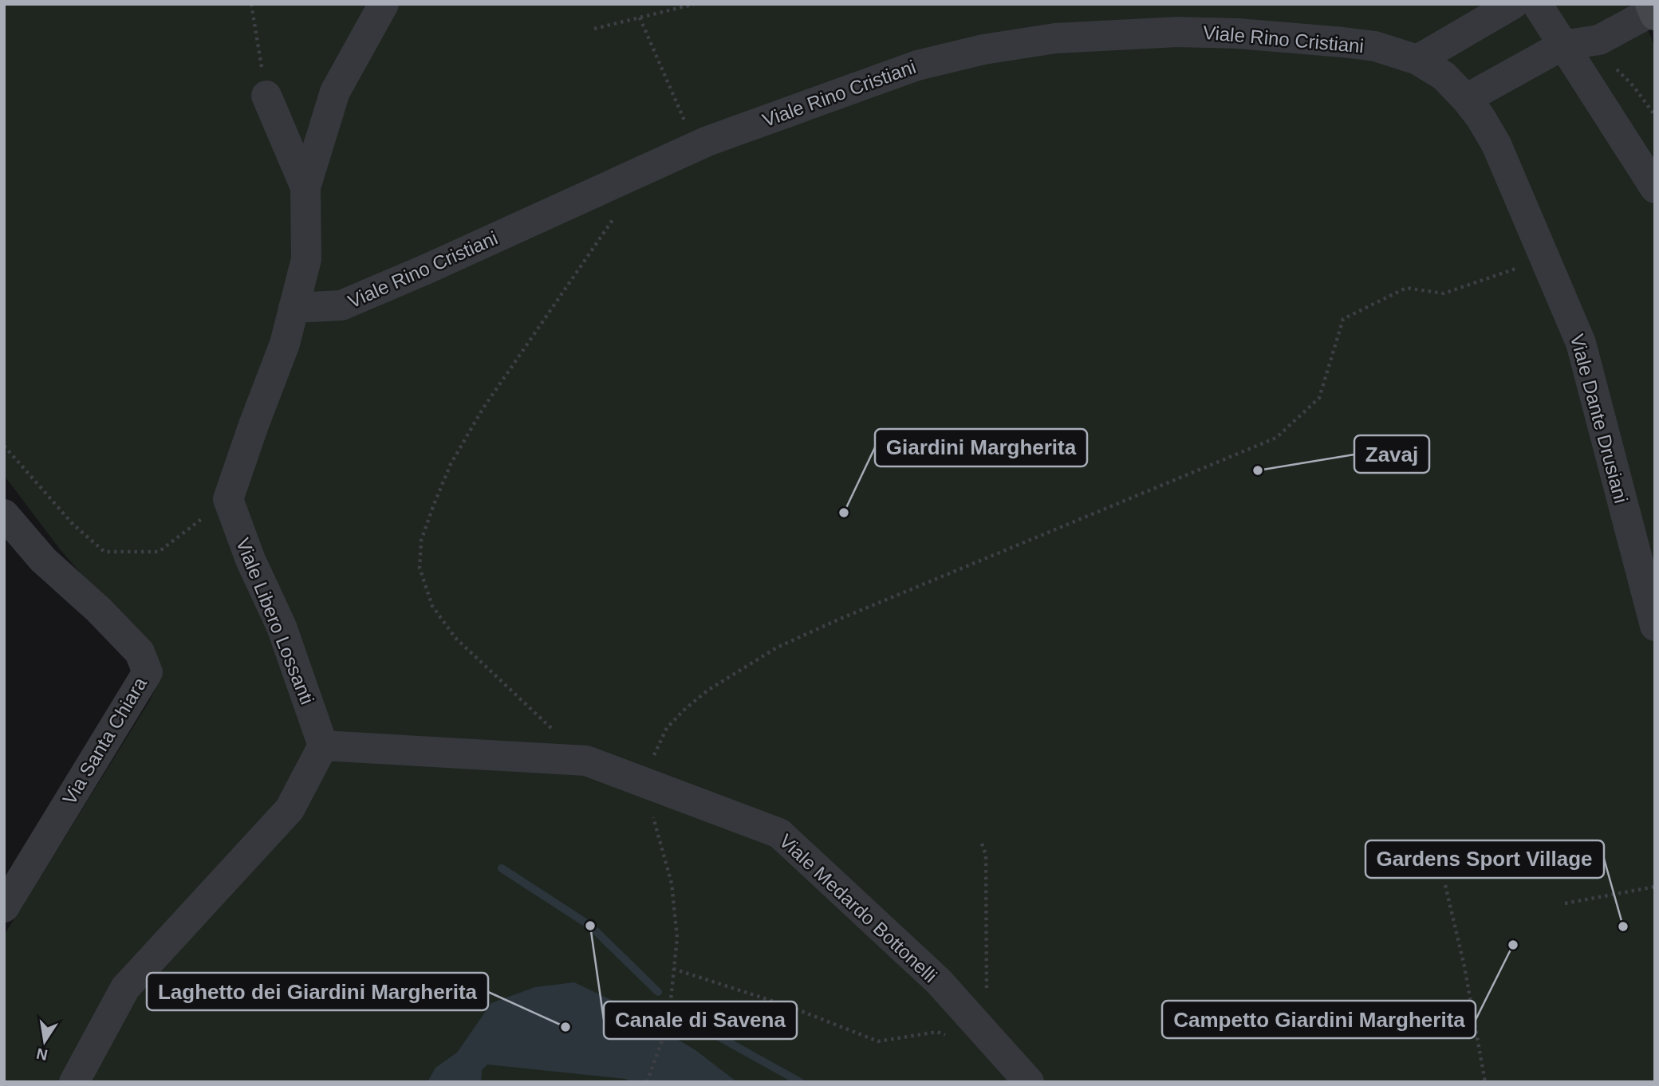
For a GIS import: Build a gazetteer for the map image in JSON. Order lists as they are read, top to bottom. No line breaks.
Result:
{"streets":{"street":["Viale Rino Cristiani","Viale Dante Drusiani","Viale Libero Lossanti","Via Santa Chiara","Viale Medardo Bottonelli"]},"crossings":[["Viale Rino Cristiani","Viale Dante Drusiani"],["Viale Libero Lossanti","Viale Medardo Bottonelli"]],"places":["Zavaj","Giardini Margherita","Canale di Savena","Gardens Sport Village","Campetto Giardini Margherita","Laghetto dei Giardini Margherita"],"north":"bottom"}
